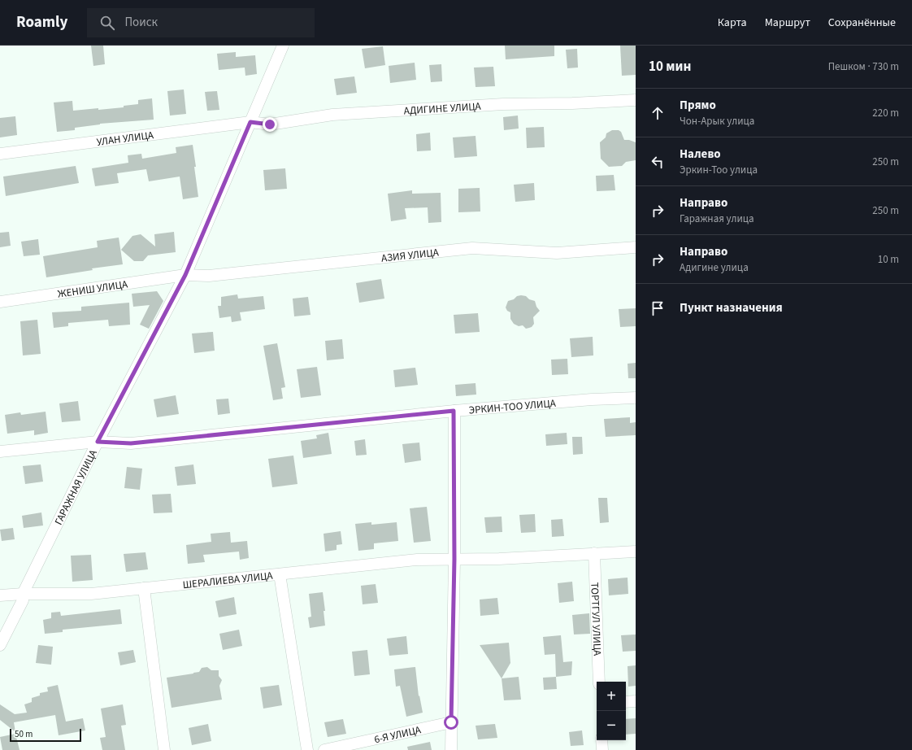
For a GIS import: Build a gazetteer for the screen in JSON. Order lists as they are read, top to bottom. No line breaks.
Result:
{"streets":{"street":["АДИГИНЕ УЛИЦА","УЛАН УЛИЦА","АЗИЯ УЛИЦА","ЖЕНИШ УЛИЦА","ЭРКИН-ТОО УЛИЦА","ГАРАЖНАЯ УЛИЦА","ШЕРАЛИЕВА УЛИЦА","ТОРТГУЛ УЛИЦА","6-Я УЛИЦА"]},"crossings":[["АДИГИНЕ УЛИЦА","УЛАН УЛИЦА"],["АДИГИНЕ УЛИЦА","ГАРАЖНАЯ УЛИЦА"],["УЛАН УЛИЦА","ГАРАЖНАЯ УЛИЦА"],["АЗИЯ УЛИЦА","ЖЕНИШ УЛИЦА"],["АЗИЯ УЛИЦА","ГАРАЖНАЯ УЛИЦА"],["ЖЕНИШ УЛИЦА","ГАРАЖНАЯ УЛИЦА"],["ЭРКИН-ТОО УЛИЦА","ГАРАЖНАЯ УЛИЦА"],["ГАРАЖНАЯ УЛИЦА","ШЕРАЛИЕВА УЛИЦА"],["ШЕРАЛИЕВА УЛИЦА","ТОРТГУЛ УЛИЦА"]],"scale_bar":"50 m","page":{"header":"Roamly","search":"Поиск","nav":["Карта","Маршрут","Сохранённые"],"heading":["10 мин","Пешком · 730 m"],"list":[["Прямо","Чон-Арык улица","220 m"],["Налево","Эркин-Тоо улица","250 m"],["Направо","Гаражная улица","250 m"],["Направо","Адигине улица","10 m"],"Пункт назначения"],"map_buttons":["+","−"],"scale":"50 m"}}
